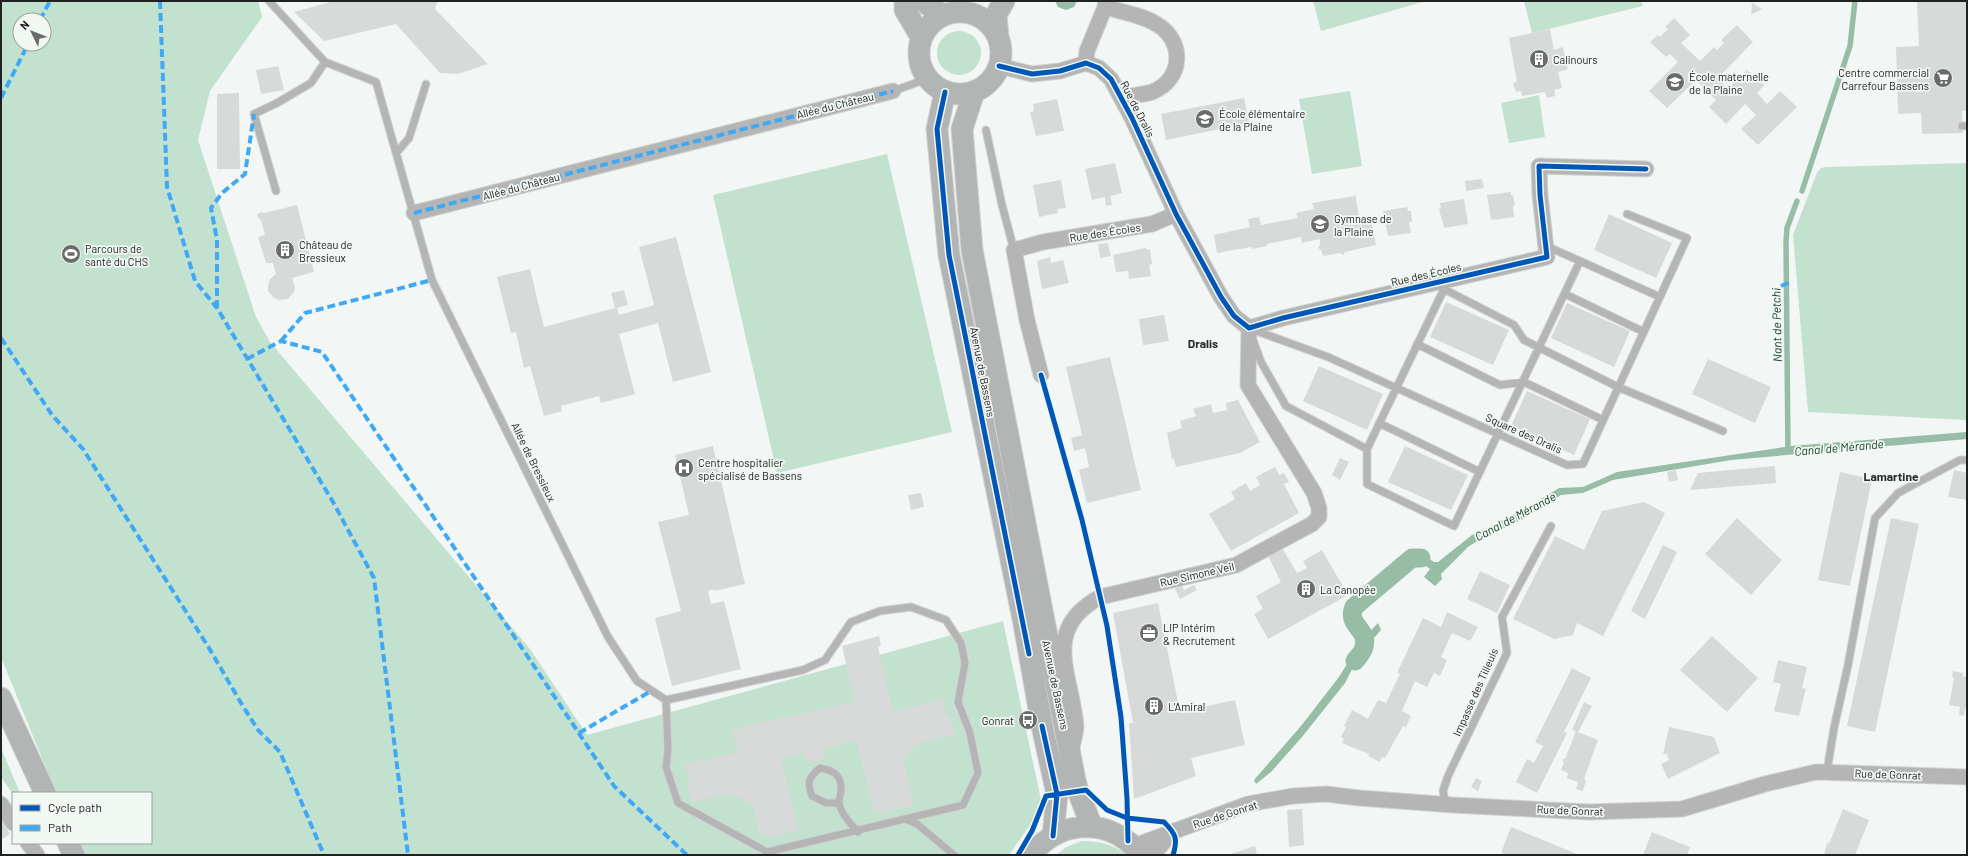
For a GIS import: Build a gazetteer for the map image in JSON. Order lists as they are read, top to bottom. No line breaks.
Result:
{"streets":{"main road":["Avenue de Bassens"],"street":["Allée du Château","Rue de Dralis","Rue des Écoles","Rue Simone Veil","Rue de Gonrat"],"lane":["Square des Dralis","Allée de Bressieux","Impasse des Tilleuls"]},"crossings":[["Allée du Château","Allée de Bressieux"],["Rue de Dralis","Rue des Écoles"],["Rue des Écoles","Square des Dralis"],["Rue des Écoles","Rue Simone Veil"],["Avenue de Bassens","Rue Simone Veil"],["Square des Dralis","Rue Simone Veil"],["Impasse des Tilleuls","Rue de Gonrat"]],"districts":["Dralis","Lamartine"],"water":["Nant de Petchi","Canal de Mérande"],"places":{"building":["Calinours","Château de Bressieux","La Canopée","L'Amiral"],"supermarket":["Centre commercial Carrefour Bassens"],"school or university":["École maternelle de la Plaine","École élémentaire de la Plaine","Gymnase de la Plaine"],"sports":["Parcours de santé du CHS"],"hospital":["Centre hospitalier spécialisé de Bassens"],"office":["LIP Intérim & Recrutement"],"bus stop":["Gonrat"]},"legend":["Cycle path","Path"],"north":"top left"}
